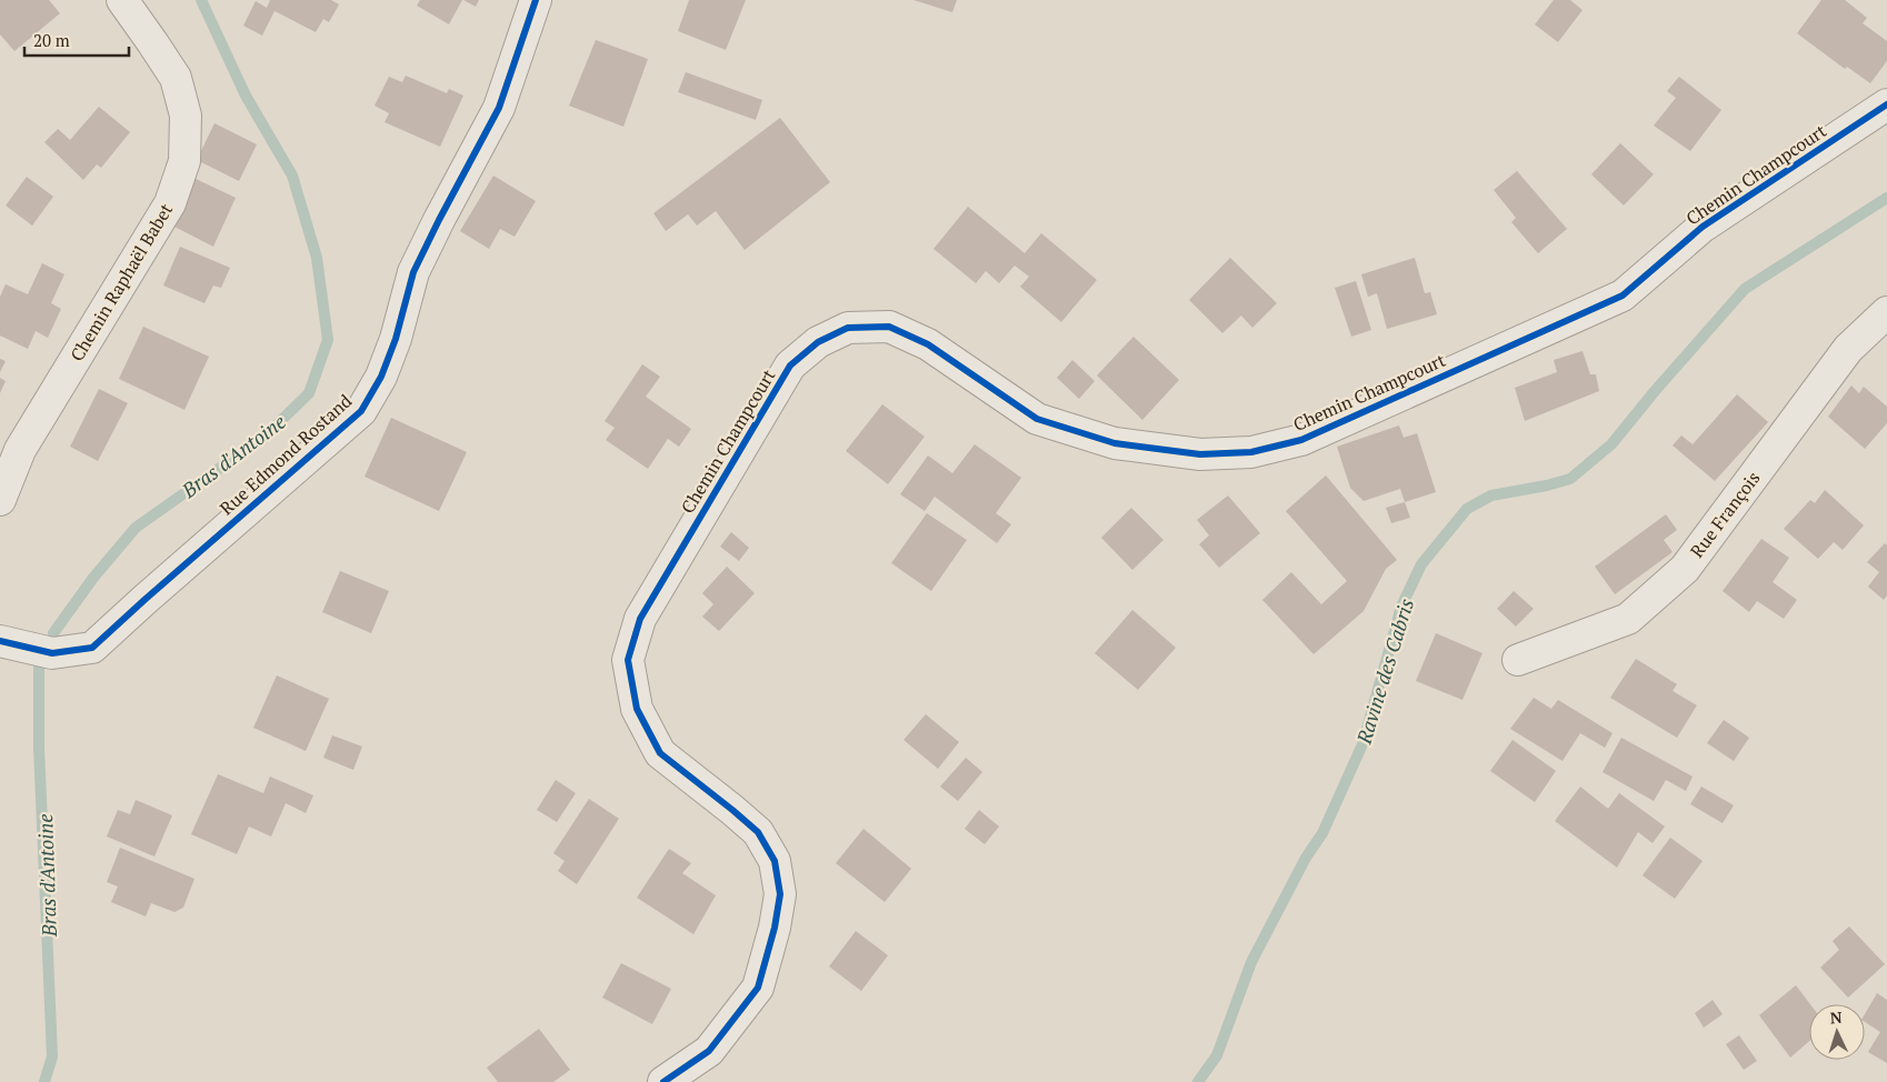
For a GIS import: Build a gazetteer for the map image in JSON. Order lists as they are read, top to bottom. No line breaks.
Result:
{"streets":{"street":["Chemin Champcourt","Chemin Raphaël Babet","Rue Edmond Rostand","Rue François"]},"water":["Bras d'Antoine","Ravine des Cabris"],"scale_bar":"20 m","north":"top"}
